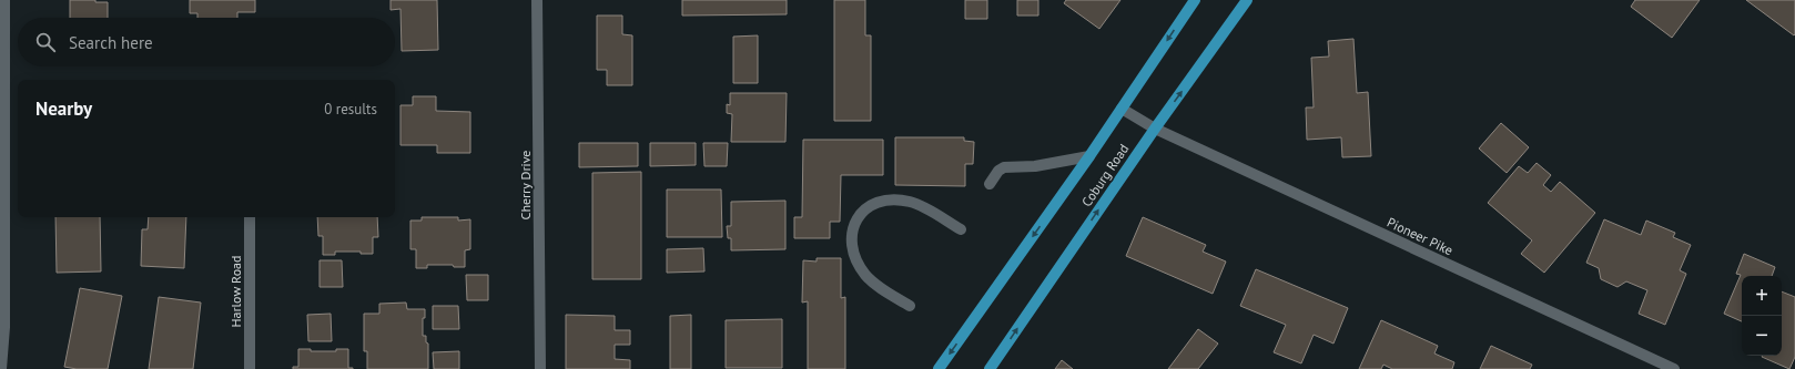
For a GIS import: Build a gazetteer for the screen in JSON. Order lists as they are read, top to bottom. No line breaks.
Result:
{"streets":{"main road":["Coburg Road"],"street":["Cherry Drive","Pioneer Pike","Harlow Road"]},"crossings":[["Coburg Road","Pioneer Pike"]],"page":{"search":"Search here","heading":["Nearby","0 results"],"map_buttons":["+","−"]}}
